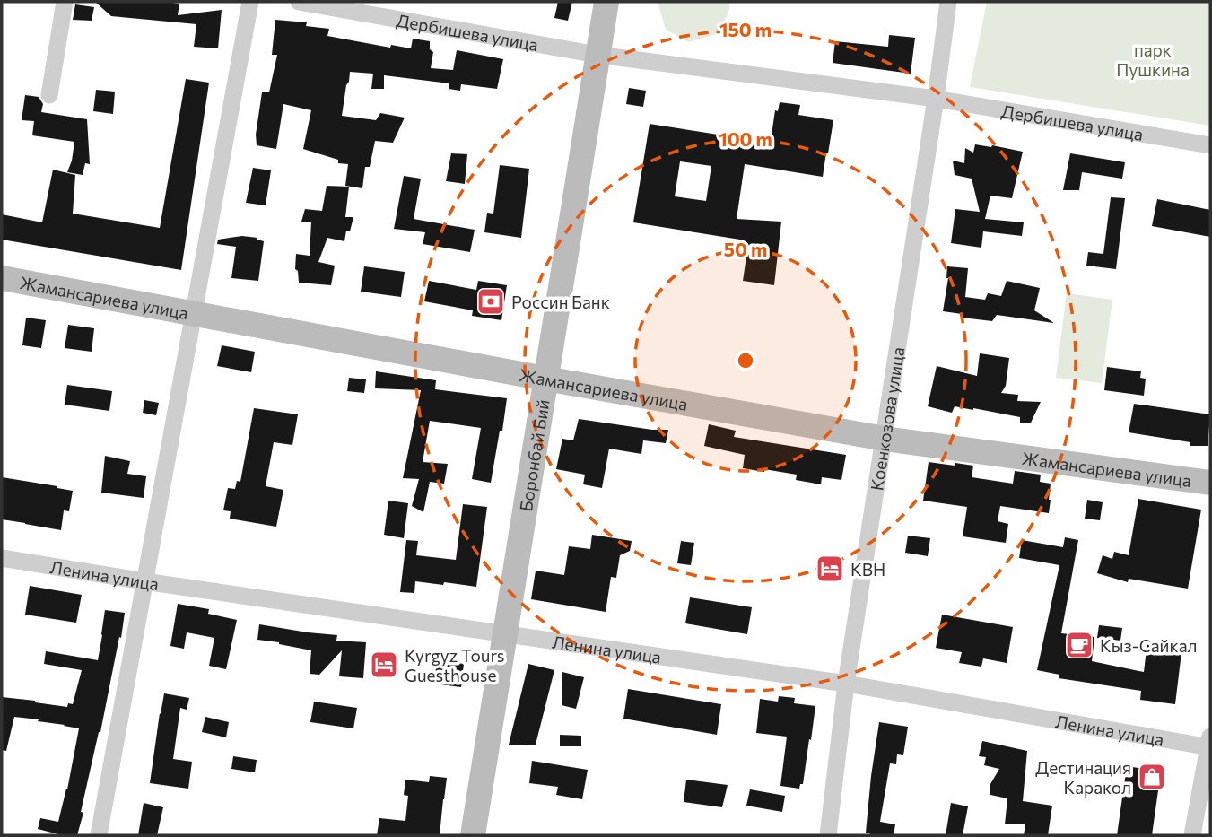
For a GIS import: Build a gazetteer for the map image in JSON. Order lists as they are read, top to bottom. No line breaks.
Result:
{"streets":{"main road":["Жамансариева улица","Боронбай Бий"],"street":["Дербишева улица","Коенкозова улица","Ленина улица"]},"crossings":[["Дербишева улица","Коенкозова улица"],["Дербишева улица","Боронбай Бий"],["Жамансариева улица","Коенкозова улица"],["Жамансариева улица","Боронбай Бий"],["Коенкозова улица","Ленина улица"],["Боронбай Бий","Ленина улица"]],"parks":["парк Пушкина"],"places":{"bank":["Россин Банк"],"hotel":["KBH","Kyrgyz Tours Guesthouse"],"cafe":["Кыз-Сайкал"],"shop":["Дестинация Каракол"]},"rings":["150 m","100 m","50 m"]}
